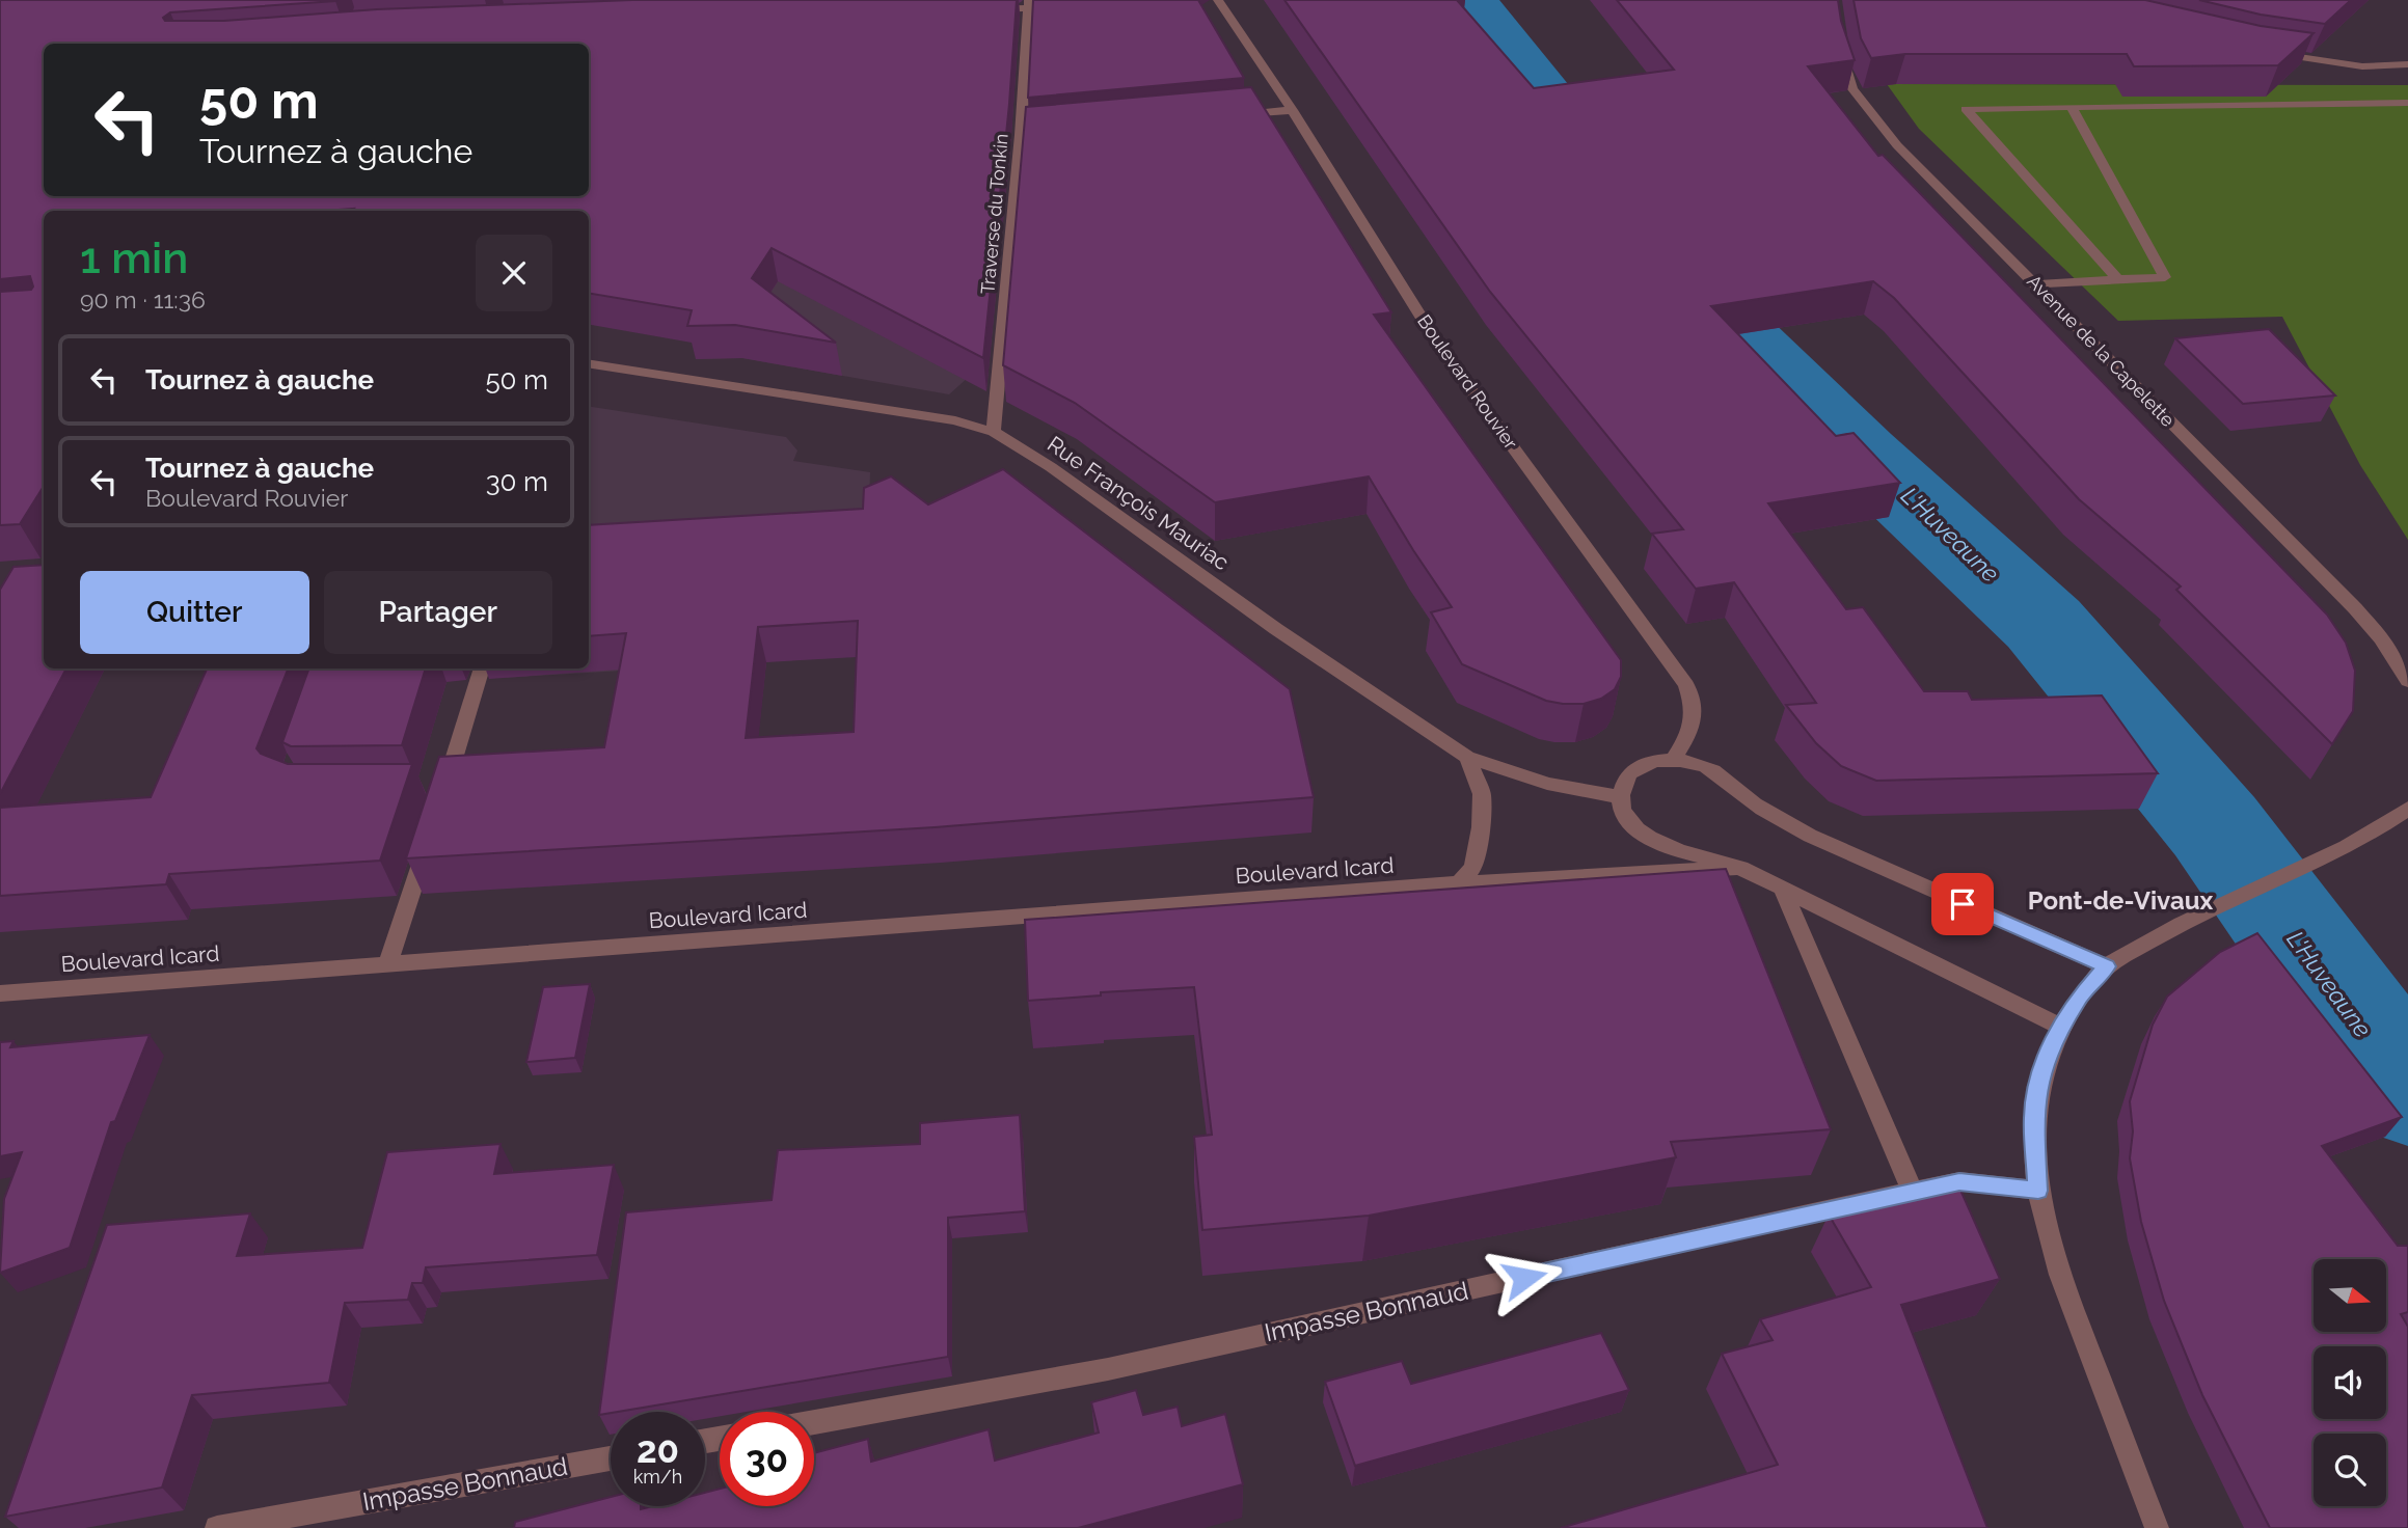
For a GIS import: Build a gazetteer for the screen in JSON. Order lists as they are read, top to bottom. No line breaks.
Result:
{"streets":{"street":["Traverse du Tonkin","Avenue de la Capelette","Boulevard Rouvier","Rue François Mauriac","Boulevard Icard","Impasse Bonnaud"]},"crossings":[["Traverse du Tonkin","Rue François Mauriac"]],"districts":["Pont-de-Vivaux"],"water":["L'Huveaune"],"north":"right","page":{"turn":["50 m","Tournez à gauche"],"heading":["1 min","90 m · 11:36"],"list":[{"name":"Tournez à gauche","value":"50 m"},{"name":"Tournez à gauche","note":"Boulevard Rouvier","value":"30 m"}],"buttons":["Quitter","Partager"],"speed":"20 km/h","limit":"30"}}
